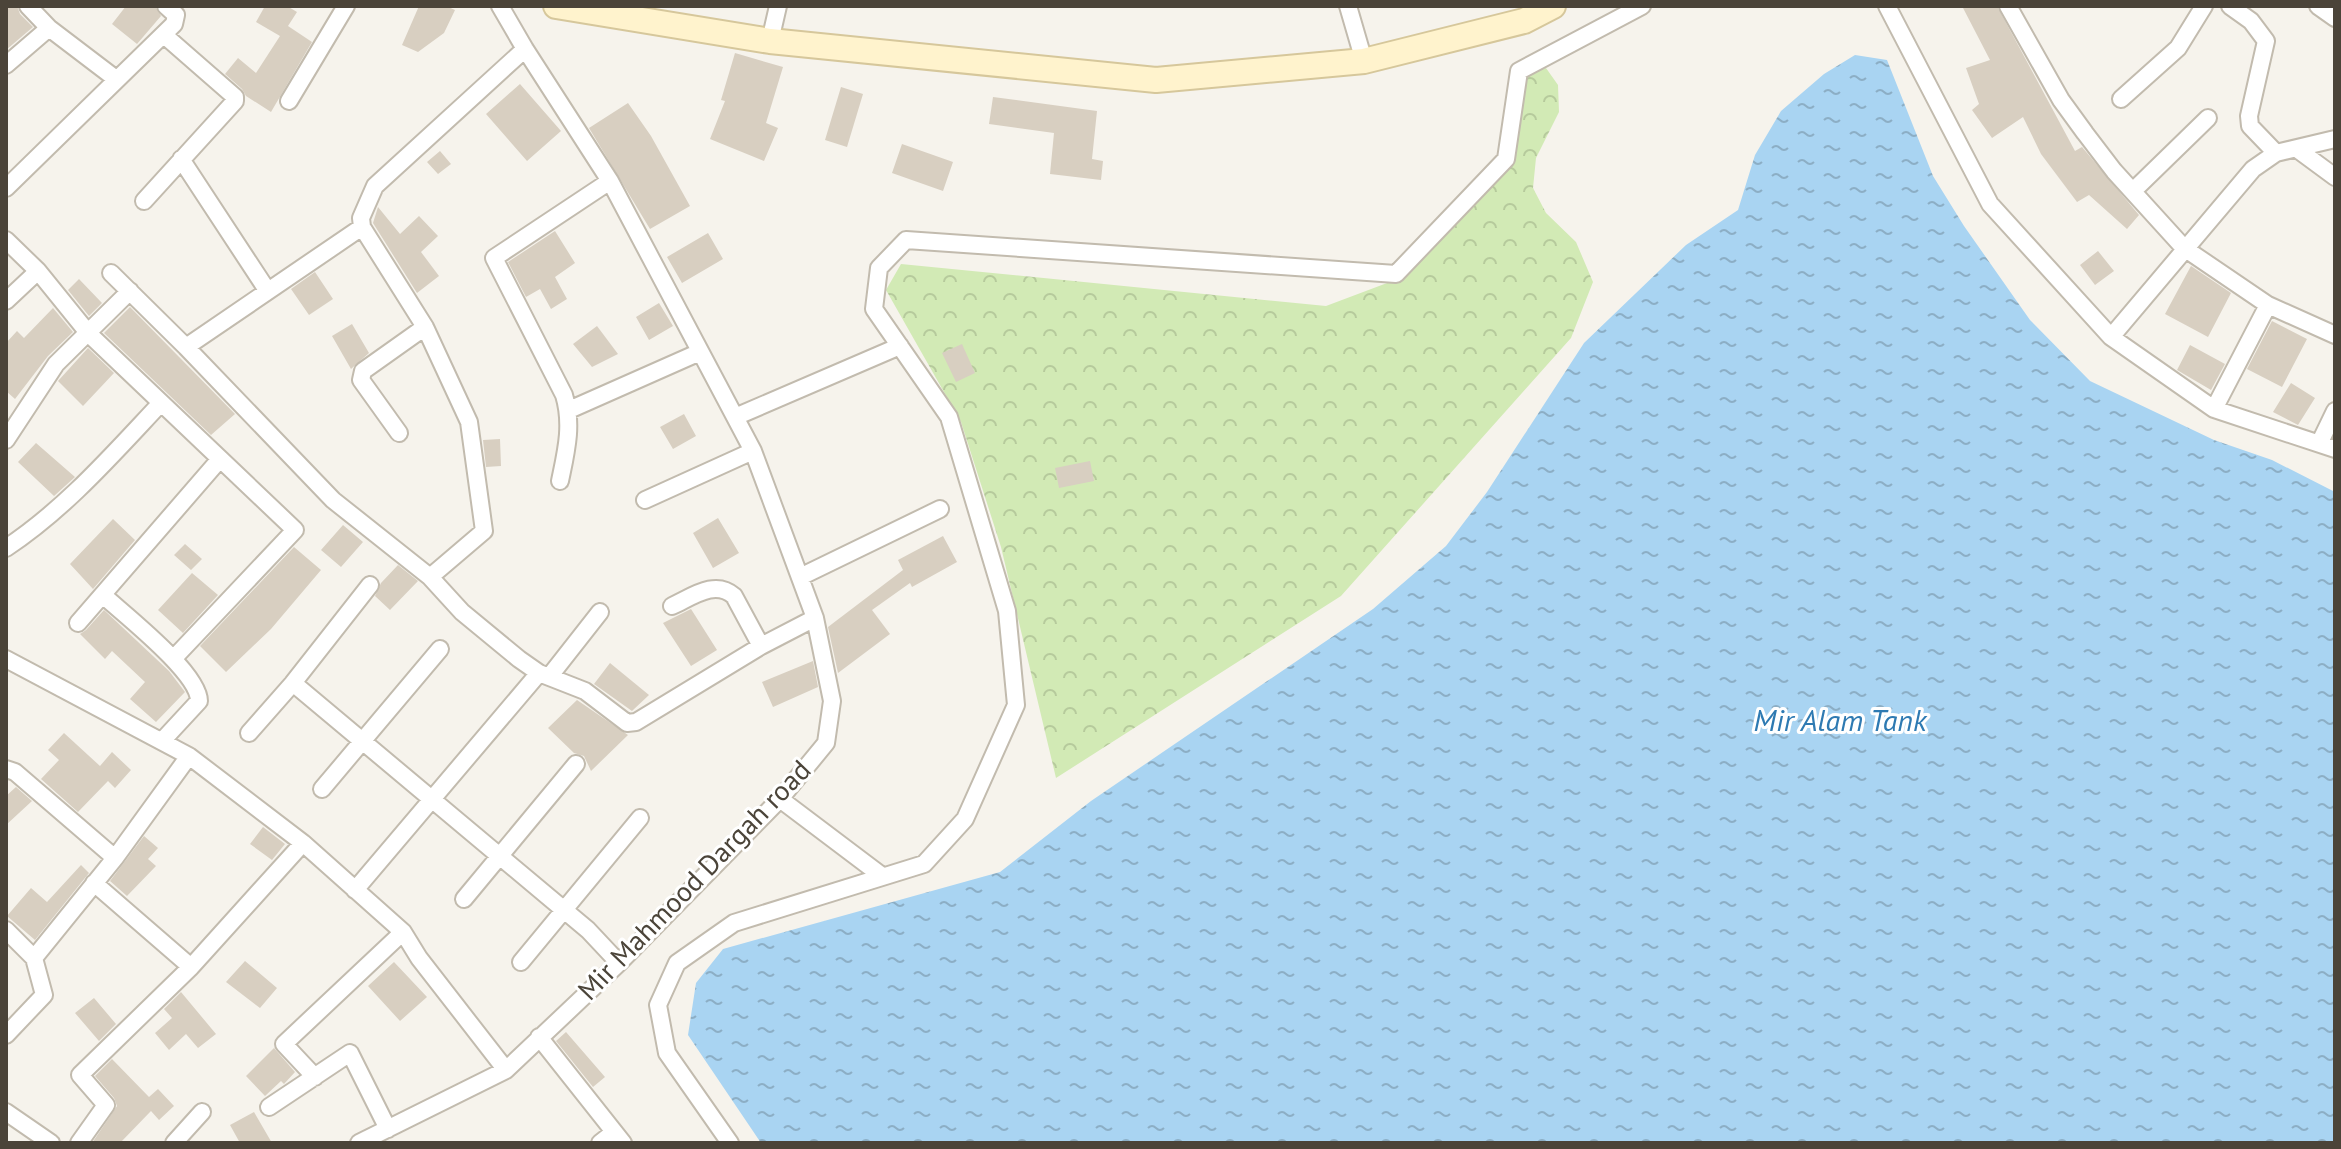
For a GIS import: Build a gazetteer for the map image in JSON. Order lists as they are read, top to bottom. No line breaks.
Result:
{"streets":{"street":["Mir Mahmood Dargah road"]},"water":["Mir Alam Tank"]}
